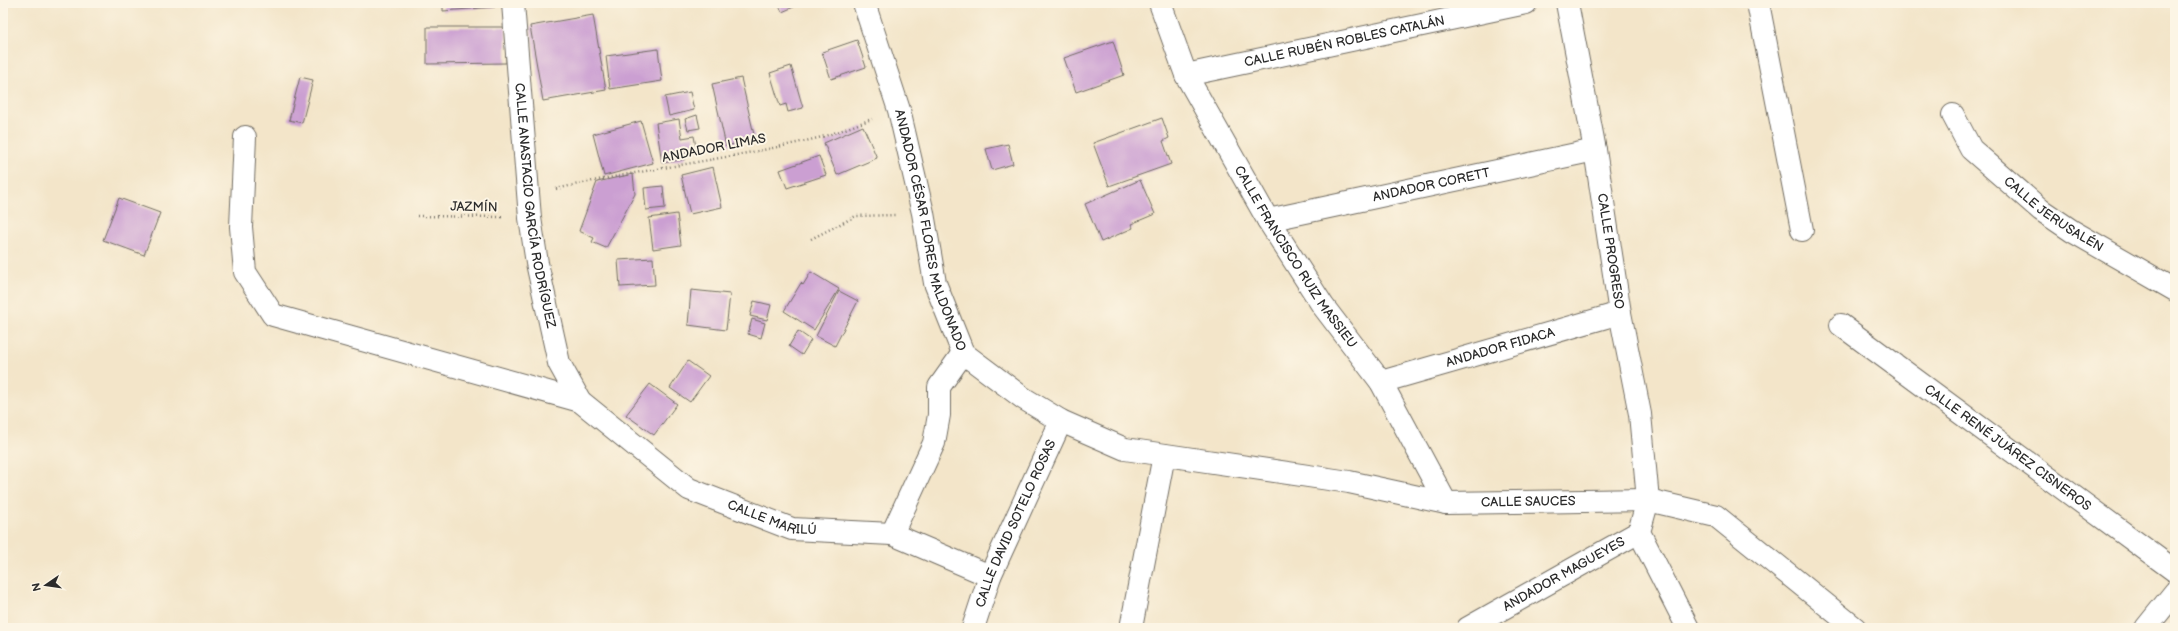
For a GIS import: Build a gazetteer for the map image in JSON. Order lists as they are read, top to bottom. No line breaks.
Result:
{"streets":{"street":["CALLE RUBÉN ROBLES CATALÁN","ANDADOR CORETT","CALLE ANASTACIO GARCÍA RODRÍGUEZ","CALLE JERUSALÉN","ANDADOR CÉSAR FLORES MALDONADO","CALLE PROGRESO","CALLE FRANCISCO RUIZ MASSIEU","ANDADOR FIDACA","CALLE RENÉ JUÁREZ CISNEROS","CALLE SAUCES","CALLE MARILÚ","CALLE DAVID SOTELO ROSAS","ANDADOR MAGUEYES"],"path":["ANDADOR LIMAS","JAZMÍN"]},"crossings":[["CALLE RUBÉN ROBLES CATALÁN","CALLE FRANCISCO RUIZ MASSIEU"],["ANDADOR LIMAS","CALLE ANASTACIO GARCÍA RODRÍGUEZ"],["ANDADOR LIMAS","ANDADOR CÉSAR FLORES MALDONADO"],["ANDADOR CORETT","CALLE PROGRESO"],["ANDADOR CORETT","CALLE FRANCISCO RUIZ MASSIEU"],["CALLE ANASTACIO GARCÍA RODRÍGUEZ","JAZMÍN"],["CALLE ANASTACIO GARCÍA RODRÍGUEZ","CALLE MARILÚ"],["ANDADOR CÉSAR FLORES MALDONADO","CALLE SAUCES"],["ANDADOR CÉSAR FLORES MALDONADO","CALLE DAVID SOTELO ROSAS"],["CALLE PROGRESO","ANDADOR FIDACA"],["CALLE PROGRESO","CALLE SAUCES"],["CALLE PROGRESO","ANDADOR MAGUEYES"],["CALLE FRANCISCO RUIZ MASSIEU","ANDADOR FIDACA"],["CALLE FRANCISCO RUIZ MASSIEU","CALLE SAUCES"],["CALLE SAUCES","ANDADOR MAGUEYES"],["CALLE MARILÚ","CALLE DAVID SOTELO ROSAS"]],"north":"left"}
